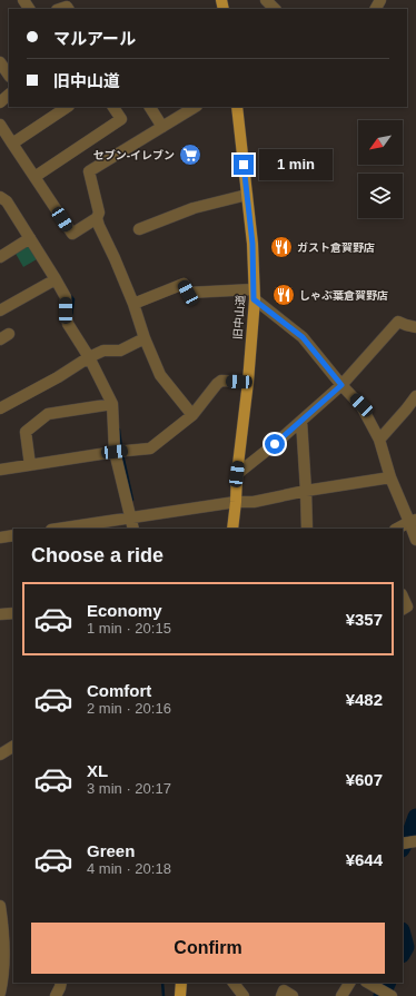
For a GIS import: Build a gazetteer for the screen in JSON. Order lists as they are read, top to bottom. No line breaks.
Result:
{"streets":{"main road":["旧中山道"]},"places":{"supermarket":["セブン-イレブン"],"restaurant":["ガスト倉賀野店","しゃぶ葉倉賀野店"]},"north":"bottom left","page":{"banner":["マルアール","旧中山道"],"bubble":"1 min","heading":"Choose a ride","list":[{"name":"Economy","note":"1 min · 20:15","value":"¥357"},{"name":"Comfort","note":"2 min · 20:16","value":"¥482"},{"name":"XL","note":"3 min · 20:17","value":"¥607"},{"name":"Green","note":"4 min · 20:18","value":"¥644"}],"buttons":"Confirm"}}
